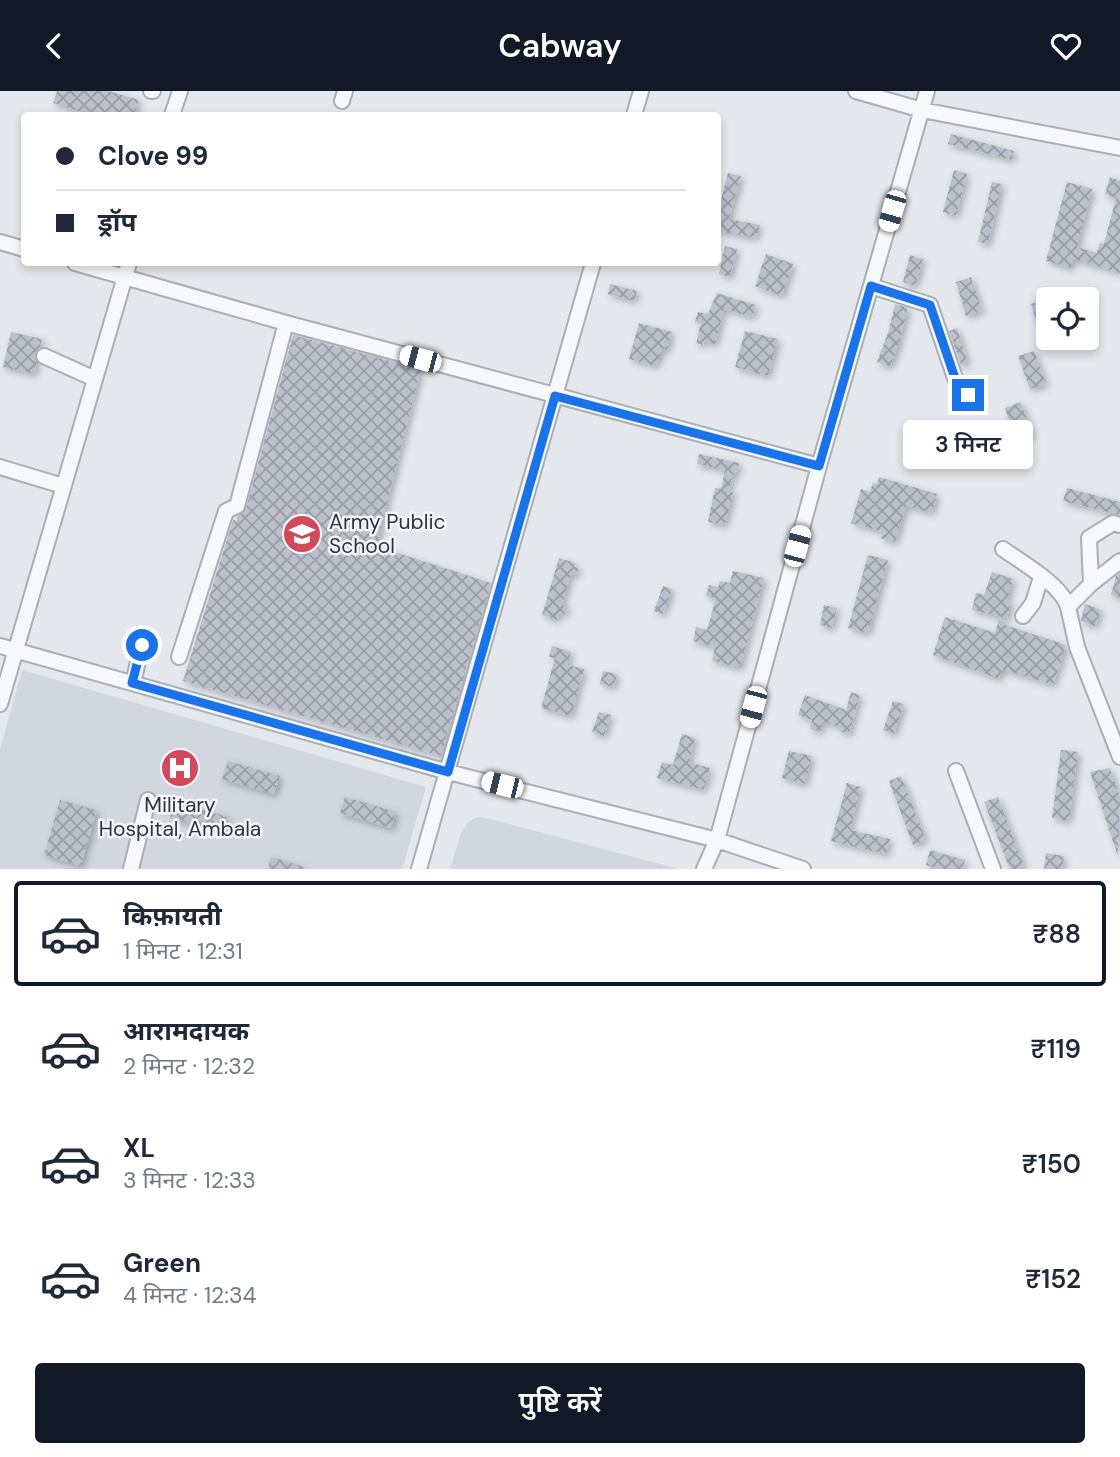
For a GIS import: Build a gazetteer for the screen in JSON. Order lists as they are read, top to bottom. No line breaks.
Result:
{"places":{"school or university":["Army Public School"],"hospital":["Military Hospital, Ambala"]},"page":{"header":"Cabway","banner":["Clove 99","ड्रॉप"],"bubble":"3 मिनट","list":[{"name":"किफ़ायती","note":"1 मिनट · 12:31","value":"₹88"},{"name":"आरामदायक","note":"2 मिनट · 12:32","value":"₹119"},{"name":"XL","note":"3 मिनट · 12:33","value":"₹150"},{"name":"Green","note":"4 मिनट · 12:34","value":"₹152"}],"buttons":"पुष्टि करें"}}
